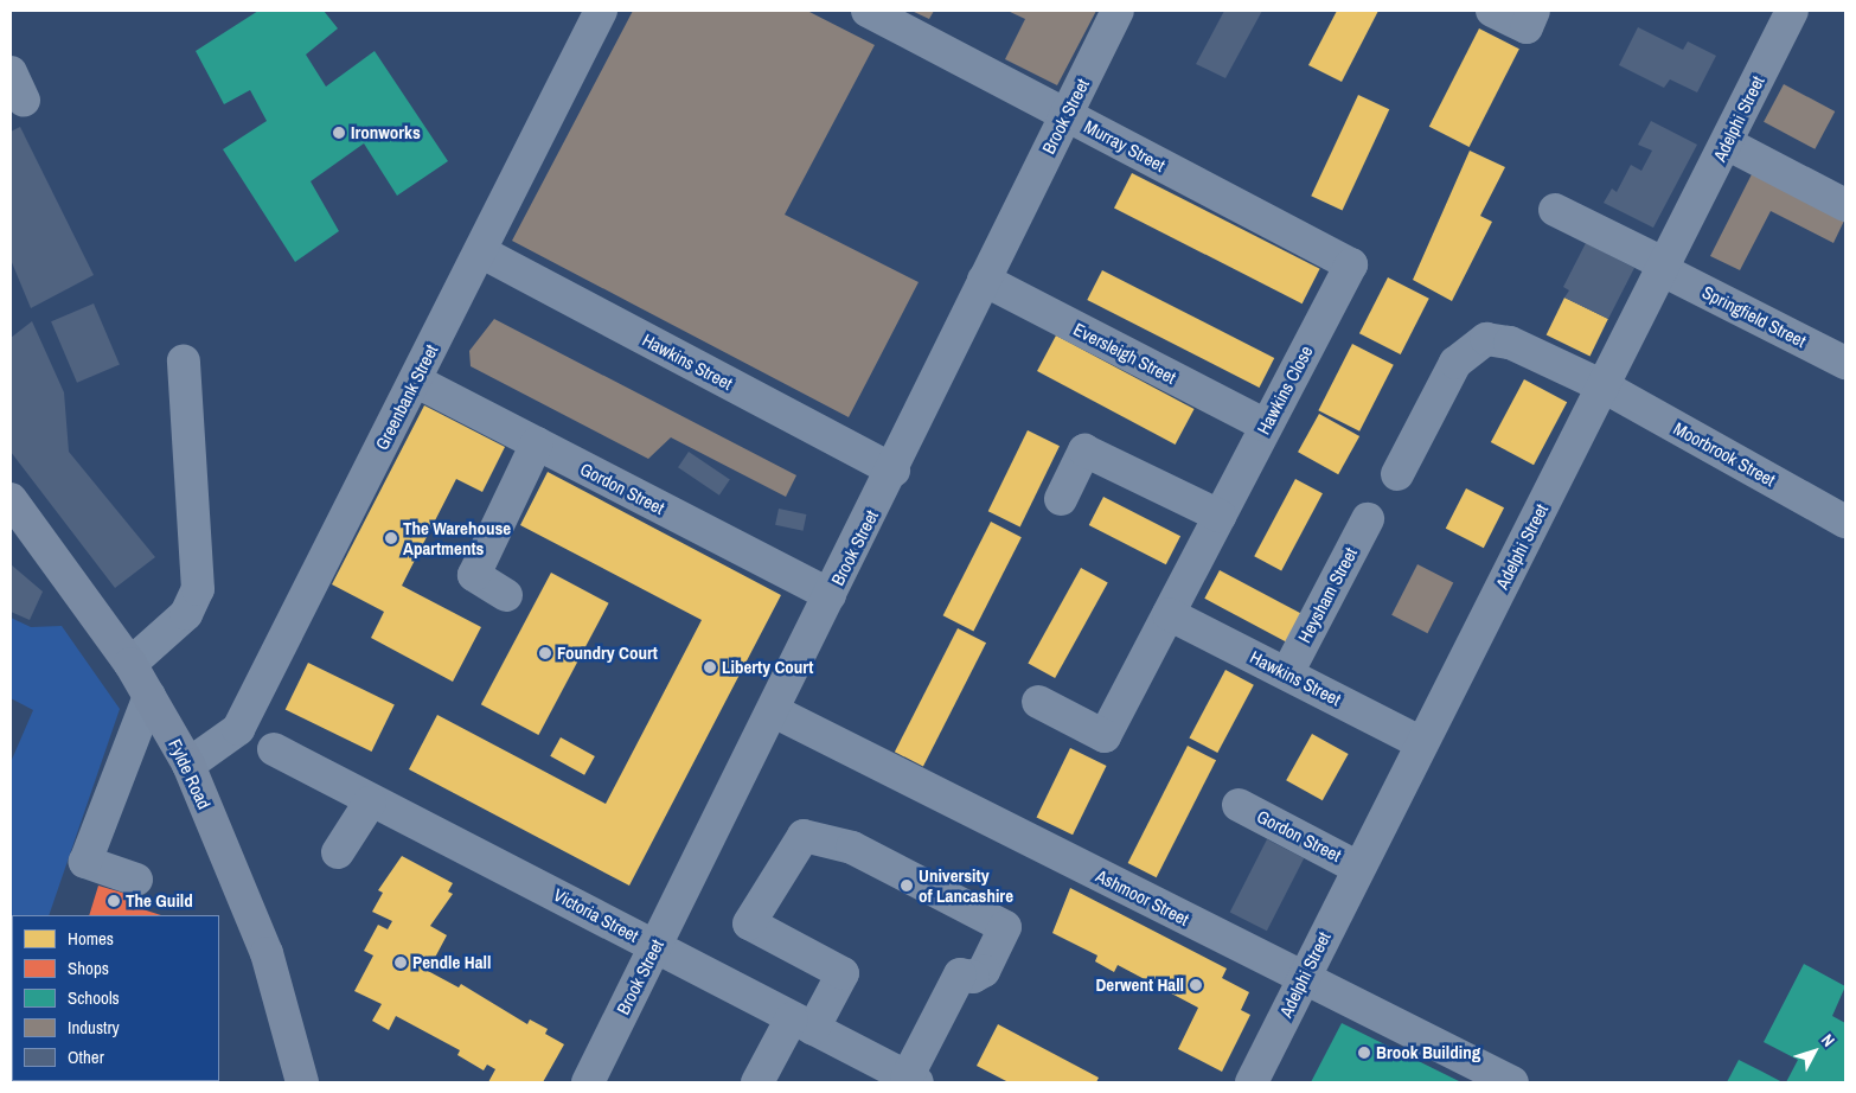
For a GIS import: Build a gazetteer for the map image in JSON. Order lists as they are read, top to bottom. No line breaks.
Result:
{"streets":{"main road":["Fylde Road"],"street":["Brook Street","Adelphi Street","Murray Street","Springfield Street","Eversleigh Street","Hawkins Street","Hawkins Close","Greenbank Street","Moorbrook Street","Gordon Street","Heysham Street","Ashmoor Street","Victoria Street"]},"crossings":[["Brook Street","Murray Street"],["Brook Street","Eversleigh Street"],["Brook Street","Hawkins Street"],["Brook Street","Gordon Street"],["Brook Street","Ashmoor Street"],["Brook Street","Victoria Street"],["Adelphi Street","Springfield Street"],["Adelphi Street","Hawkins Street"],["Adelphi Street","Moorbrook Street"],["Adelphi Street","Gordon Street"],["Adelphi Street","Ashmoor Street"],["Murray Street","Hawkins Close"],["Eversleigh Street","Hawkins Close"],["Hawkins Street","Hawkins Close"],["Hawkins Street","Greenbank Street"],["Hawkins Street","Heysham Street"],["Greenbank Street","Gordon Street"],["Greenbank Street","Fylde Road"]],"places":["Ironworks","The Warehouse Apartments","Foundry Court","Liberty Court","University of Lancashire","The Guild","Pendle Hall","Derwent Hall","Brook Building"],"legend":["Homes","Shops","Schools","Industry","Other"],"north":"top right"}
